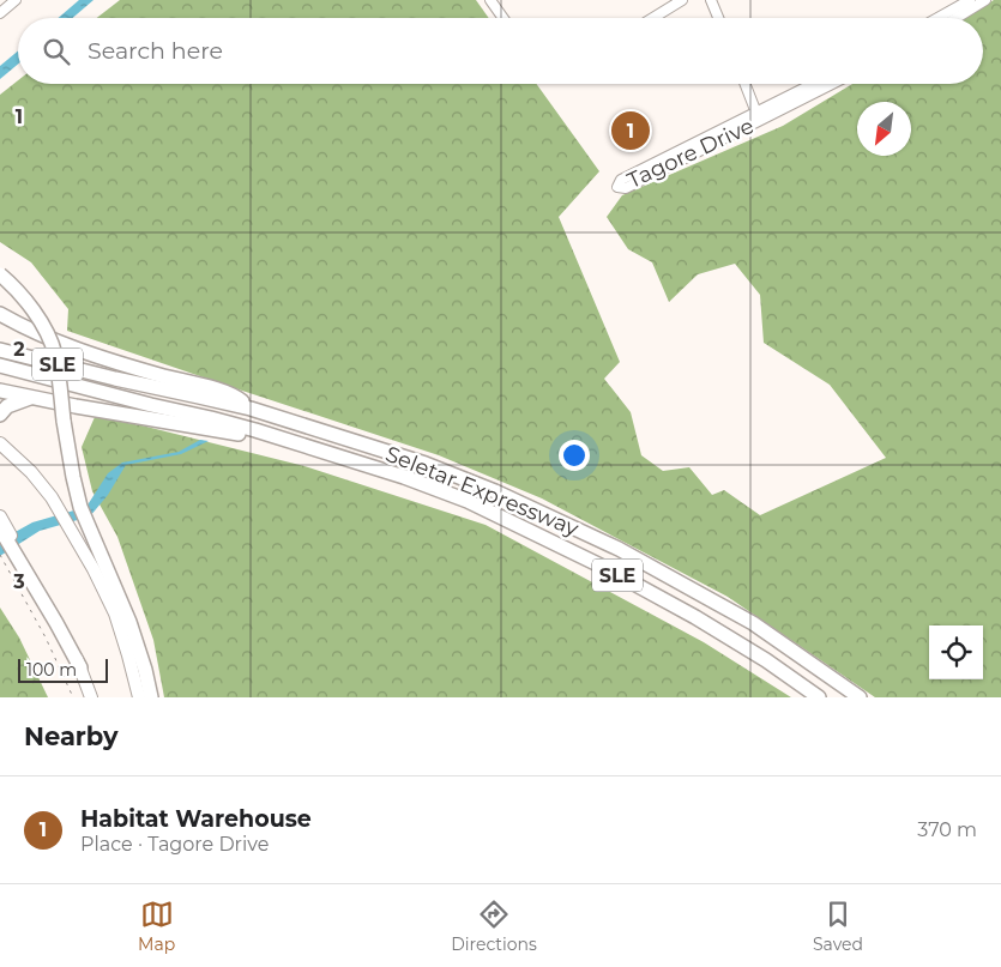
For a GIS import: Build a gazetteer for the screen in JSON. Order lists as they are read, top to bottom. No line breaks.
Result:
{"streets":{"highway":["SLE","Seletar Expressway"],"street":["Tagore Drive"]},"scale_bar":"100 m","north":"bottom left","page":{"search":"Search here","pins":"1","scale":"100 m","heading":"Nearby","list":[{"mark":"1","name":"Habitat Warehouse","note":"Place · Tagore Drive","value":"370 m"}],"nav":["Map","Directions","Saved"]},"grid":{"rows":["1","2","3"]}}
